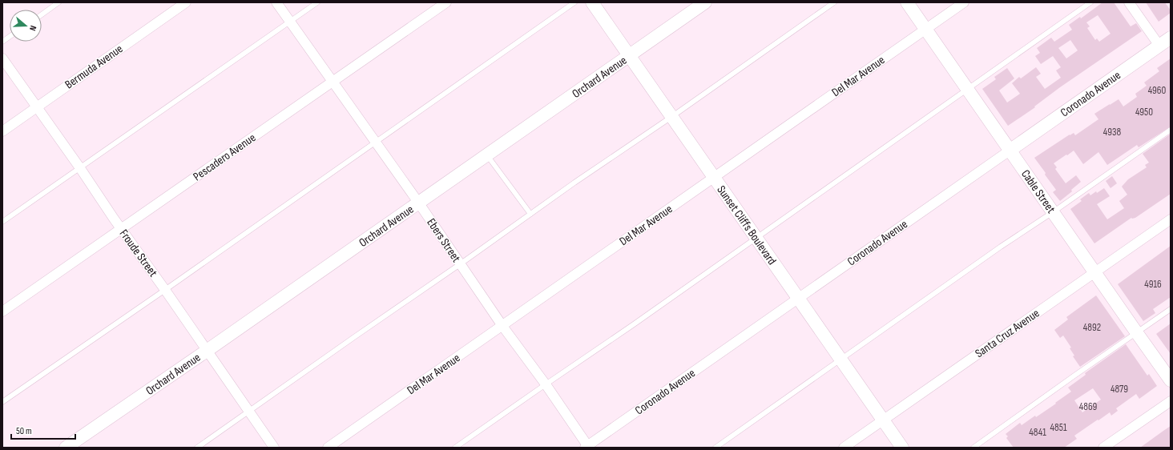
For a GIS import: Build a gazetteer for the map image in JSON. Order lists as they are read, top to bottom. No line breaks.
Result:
{"streets":{"street":["Bermuda Avenue","Del Mar Avenue","Orchard Avenue","Coronado Avenue","Pescadero Avenue","Cable Street","Sunset Cliffs Boulevard","Ebers Street","Froude Street","Santa Cruz Avenue"]},"crossings":[["Bermuda Avenue","Froude Street"],["Del Mar Avenue","Cable Street"],["Del Mar Avenue","Sunset Cliffs Boulevard"],["Del Mar Avenue","Ebers Street"],["Orchard Avenue","Sunset Cliffs Boulevard"],["Orchard Avenue","Ebers Street"],["Orchard Avenue","Froude Street"],["Coronado Avenue","Cable Street"],["Coronado Avenue","Sunset Cliffs Boulevard"],["Coronado Avenue","Ebers Street"],["Pescadero Avenue","Ebers Street"],["Pescadero Avenue","Froude Street"],["Cable Street","Santa Cruz Avenue"],["Sunset Cliffs Boulevard","Santa Cruz Avenue"]],"house_numbers":["4960","4950","4938","4916","4892","4879","4869","4851","4841"],"scale_bar":"50 m","north":"right"}
